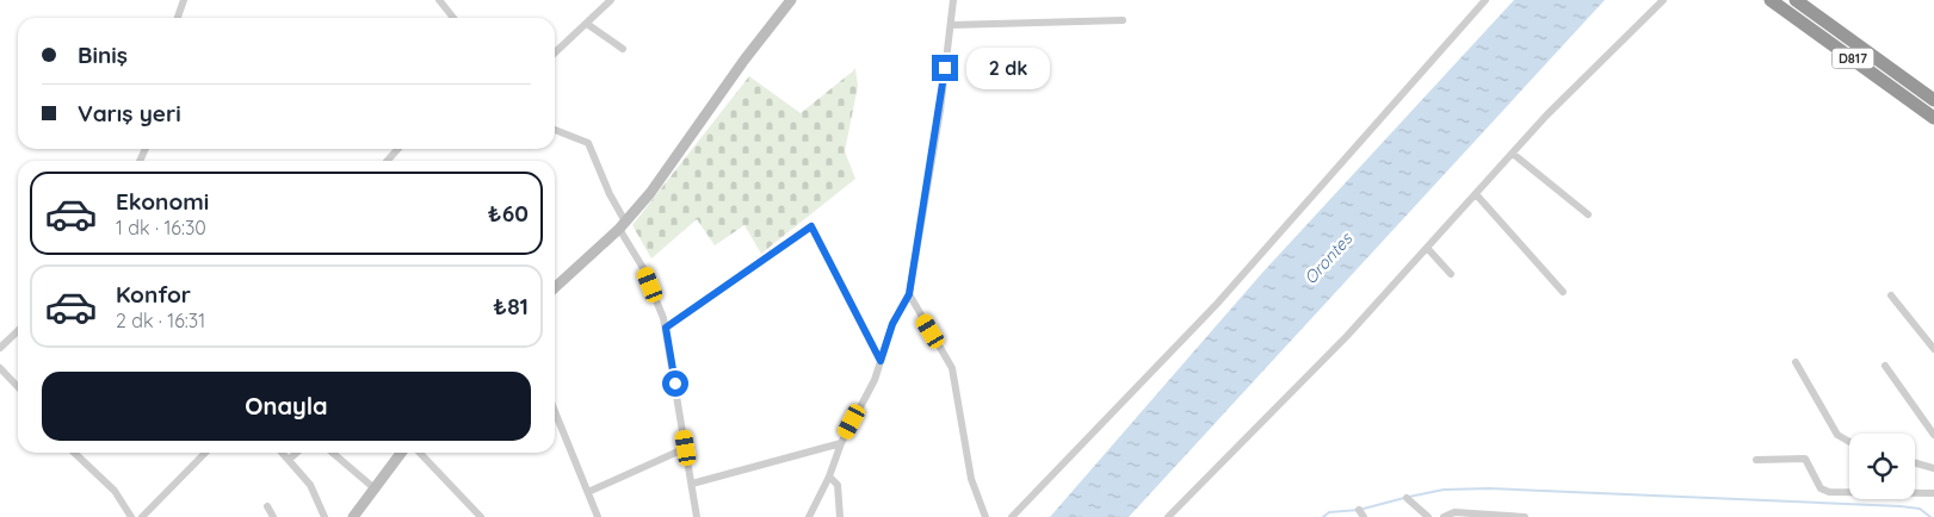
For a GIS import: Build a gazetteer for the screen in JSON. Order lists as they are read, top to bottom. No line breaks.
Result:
{"streets":{"highway":["D817"]},"water":["Orontes"],"page":{"banner":["Biniş","Varış yeri"],"bubble":"2 dk","list":[{"name":"Ekonomi","note":"1 dk · 16:30","value":"₺60"},{"name":"Konfor","note":"2 dk · 16:31","value":"₺81"}],"buttons":"Onayla"}}
